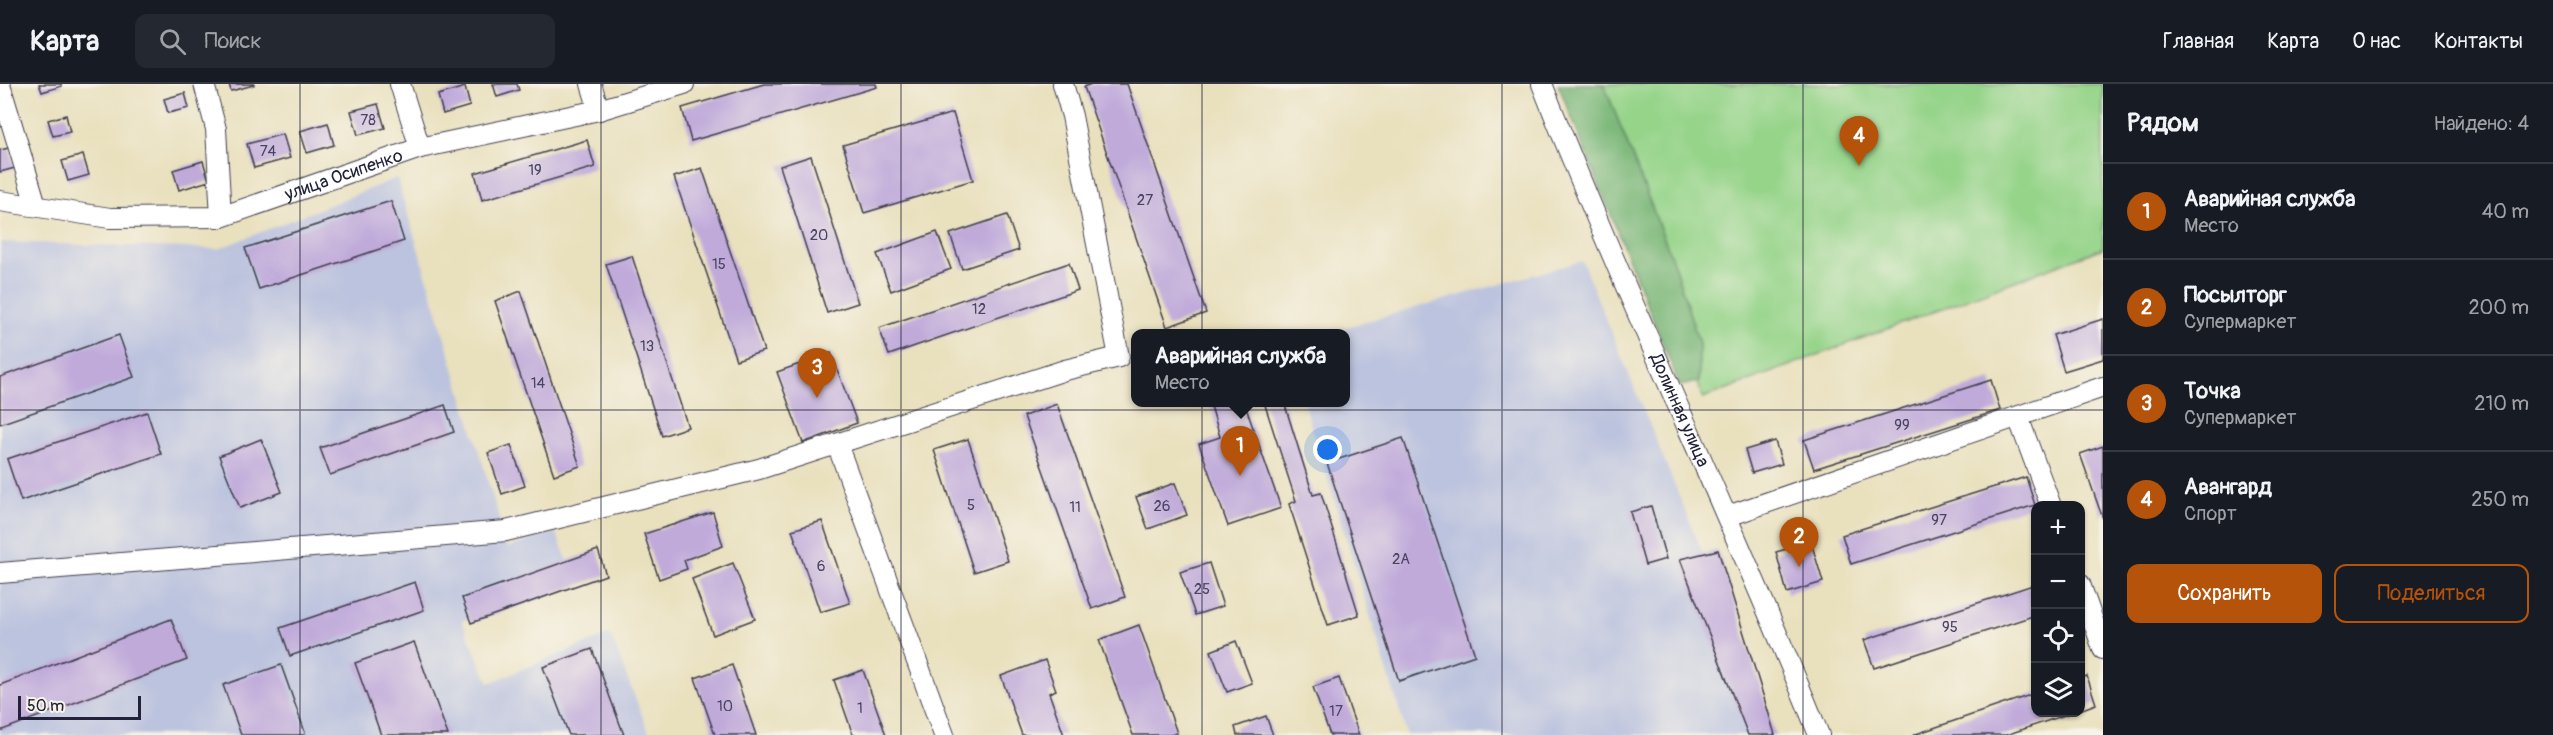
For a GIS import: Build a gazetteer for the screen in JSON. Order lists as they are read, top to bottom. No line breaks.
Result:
{"streets":{"street":["улица Осипенко","Долинная улица"]},"house_numbers":["78","74","19","27","20","15","12","13","14","99","5","26","11","97","2А","6","25","95","10","1","17"],"scale_bar":"50 m","page":{"header":"Карта","search":"Поиск","nav":["Главная","Карта","О нас","Контакты"],"heading":["Рядом","Найдено: 4"],"pins":["4","3","1","2"],"list":[{"mark":"1","name":"Аварийная служба","note":"Место","value":"40 m"},{"mark":"2","name":"Посылторг","note":"Супермаркет","value":"200 m"},{"mark":"3","name":"Точка","note":"Супермаркет","value":"210 m"},{"mark":"4","name":"Авангард","note":"Спорт","value":"250 m"}],"popup":["Аварийная служба","Место"],"map_buttons":["+","−"],"buttons":["Сохранить","Поделиться"],"scale":"50 m"}}
